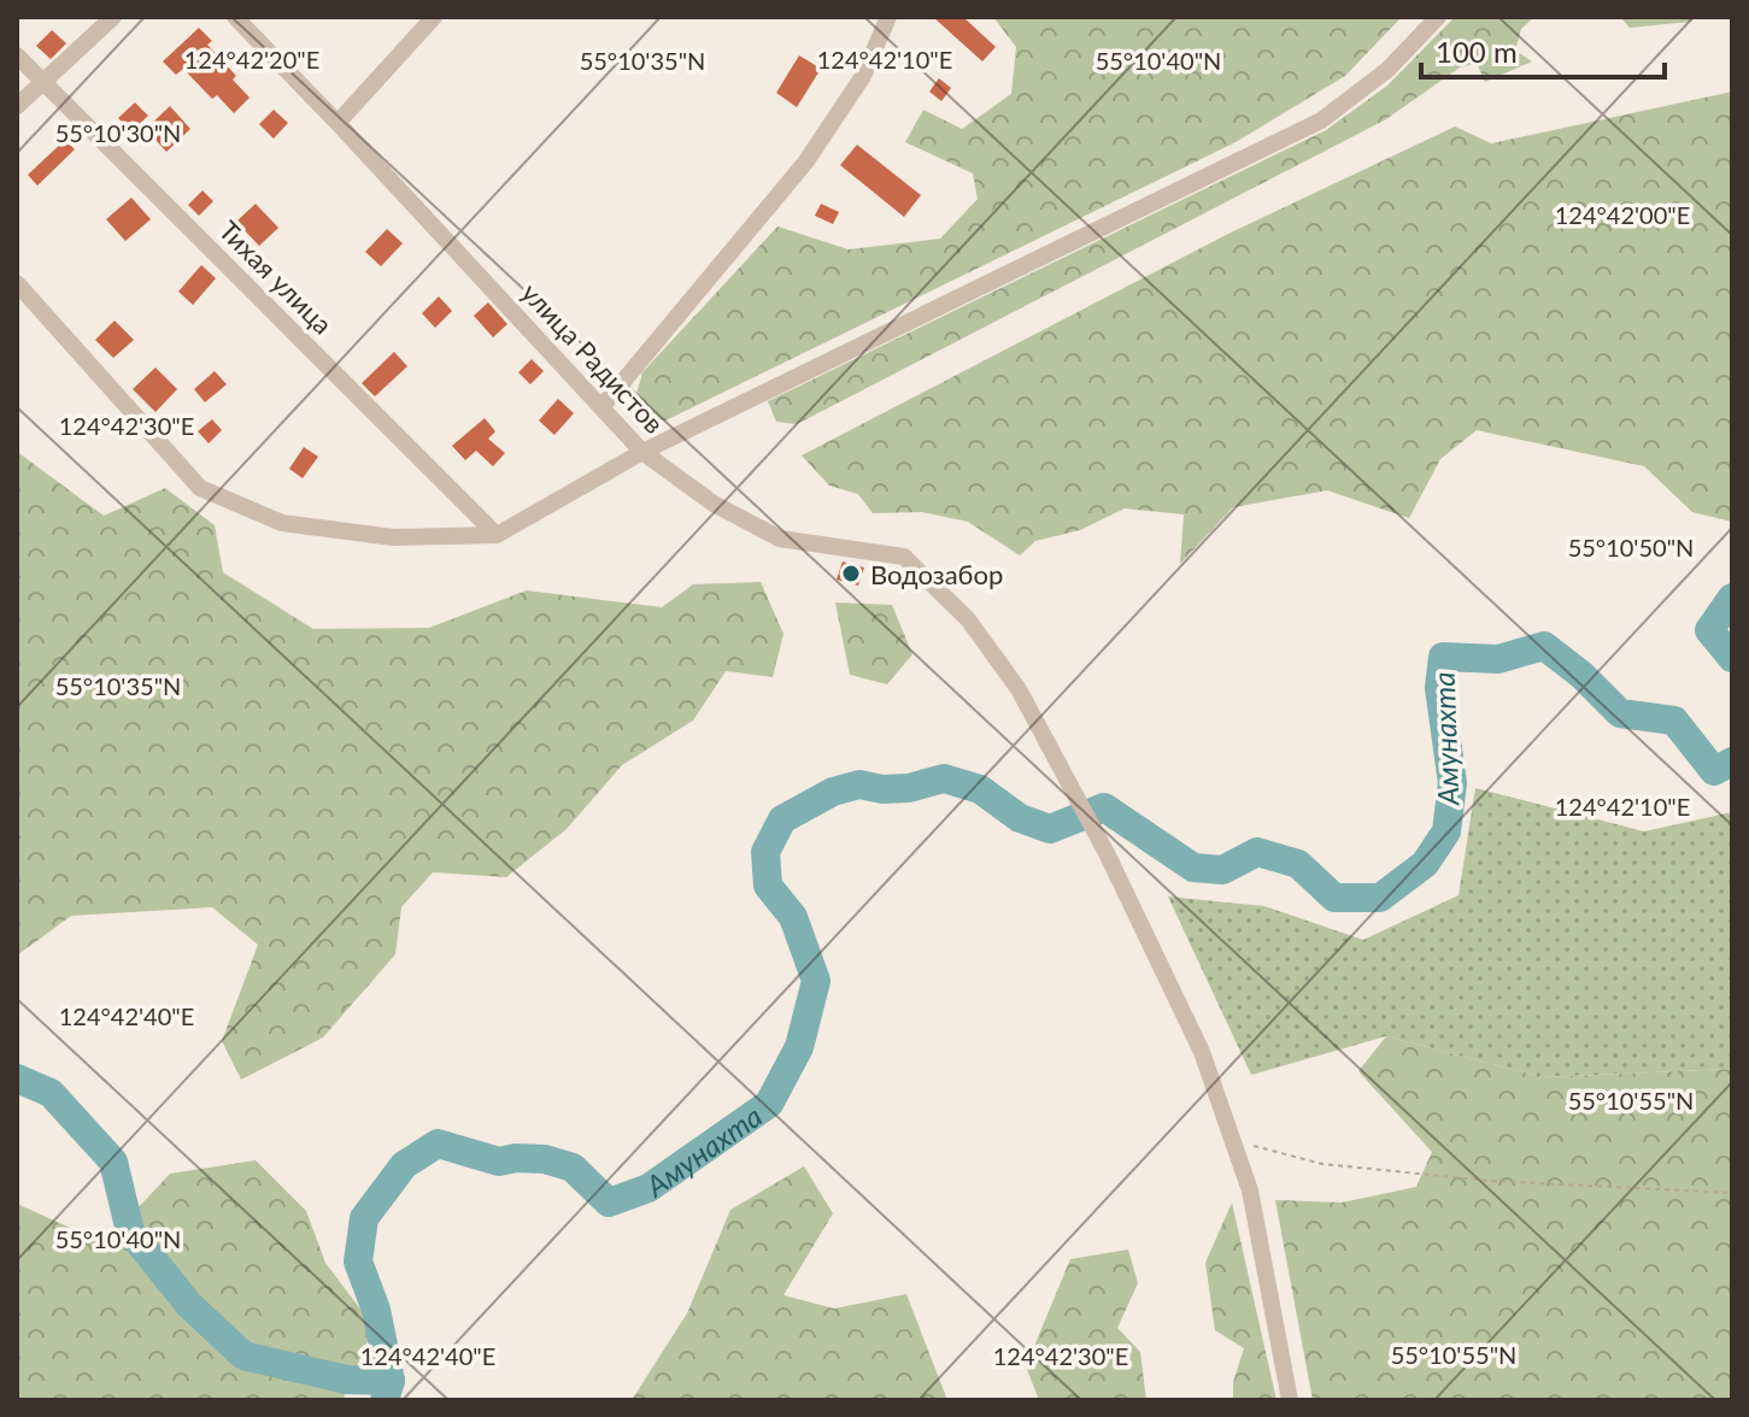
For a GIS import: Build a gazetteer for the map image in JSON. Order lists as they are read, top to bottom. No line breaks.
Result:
{"streets":{"street":["Тихая улица","улица Радистов"]},"water":["Амунахта"],"places":["Водозабор"],"scale_bar":"100 m","coordinates":["124°42'20\"E","124°42'10\"E","55°10'35\"N","55°10'40\"N","55°10'30\"N","124°42'00\"E","124°42'30\"E","55°10'50\"N","124°42'40\"E","55°10'55\"N"]}
